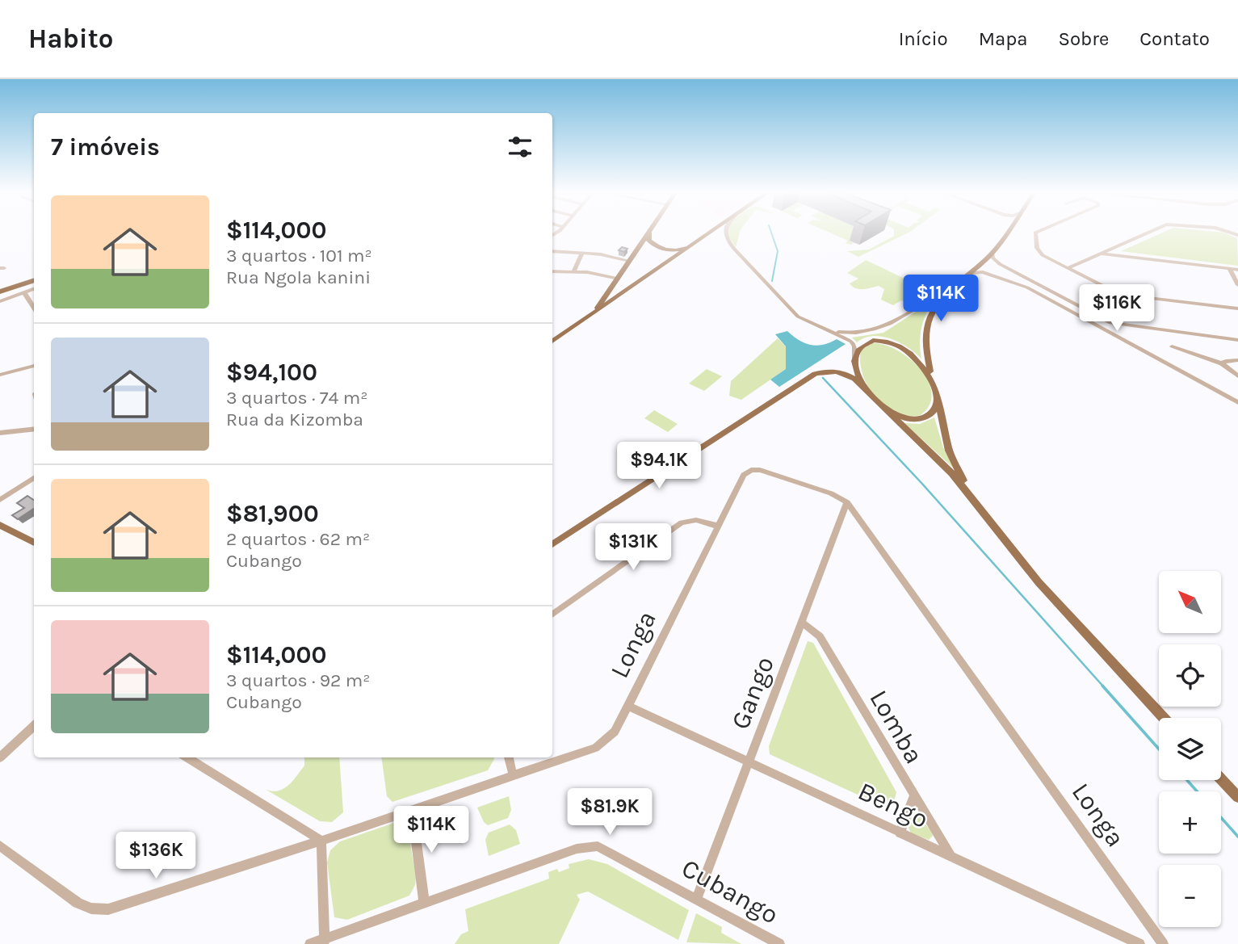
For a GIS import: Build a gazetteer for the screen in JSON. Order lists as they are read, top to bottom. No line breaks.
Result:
{"streets":{"street":["Longa","Gango","Lomba","Bengo","Cubango"]},"crossings":[["Longa","Gango"],["Longa","Bengo"],["Gango","Lomba"],["Gango","Bengo"],["Gango","Cubango"],["Lomba","Bengo"]],"north":"top left","page":{"header":"Habito","nav":["Início","Mapa","Sobre","Contato"],"heading":"7 imóveis","list":[{"name":"$114,000","note":"3 quartos · 101 m² · Rua Ngola kanini"},{"name":"$94,100","note":"3 quartos · 74 m² · Rua da Kizomba"},{"name":"$81,900","note":"2 quartos · 62 m² · Cubango"},{"name":"$114,000","note":"3 quartos · 92 m² · Cubango"}],"price":["$114K","$116K","$94.1K","$131K","$81.9K","$114K","$136K"],"map_buttons":["+","−"]}}
